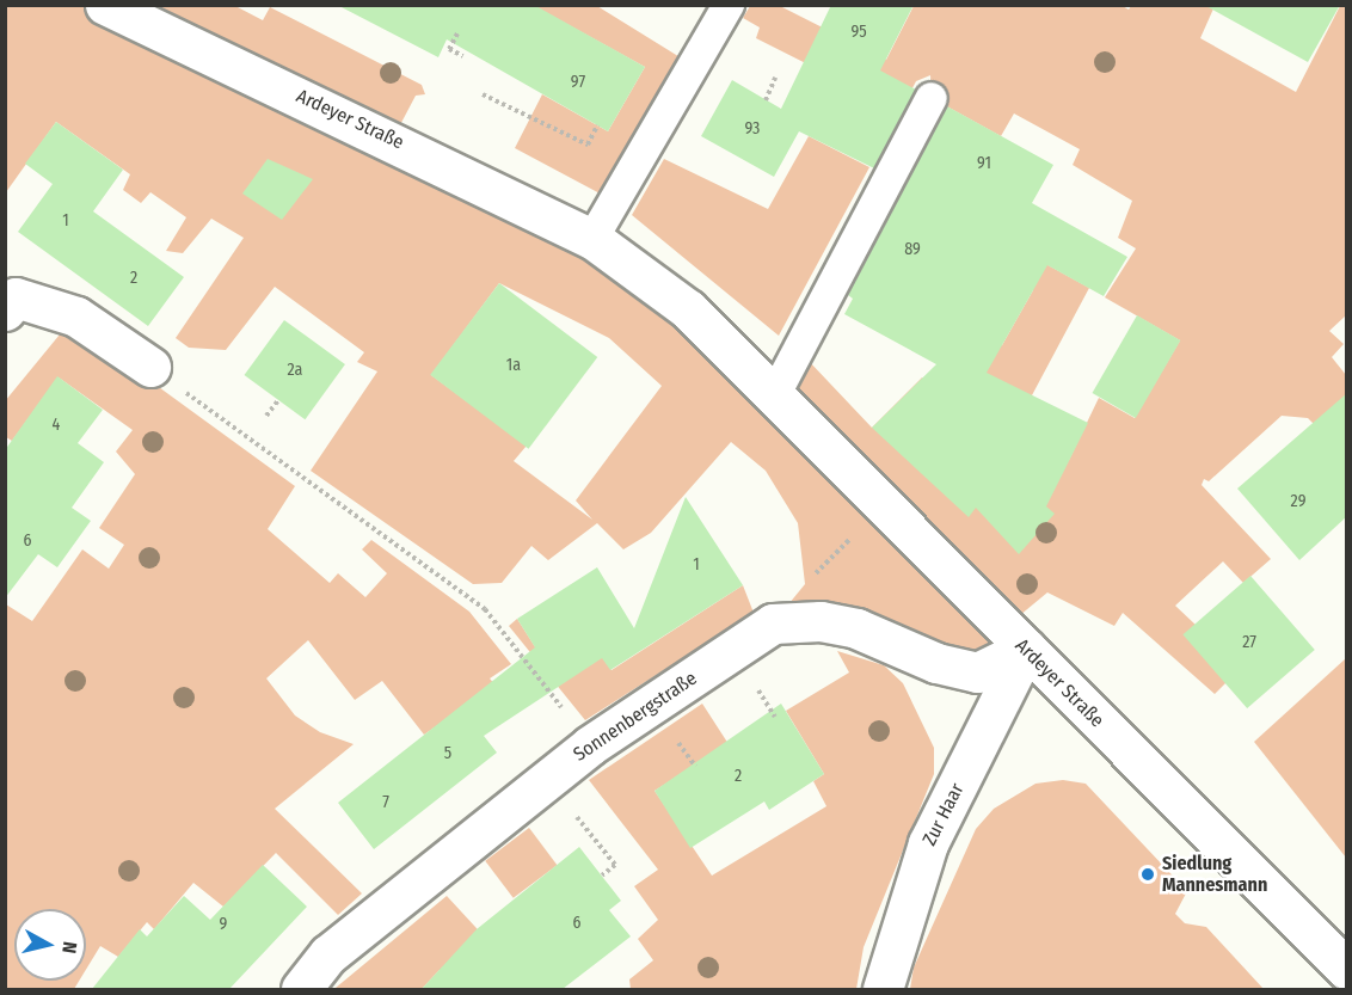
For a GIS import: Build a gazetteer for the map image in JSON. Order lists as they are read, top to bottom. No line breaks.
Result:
{"streets":{"main road":["Ardeyer Straße","Sonnenbergstraße","Zur Haar"]},"crossings":[["Ardeyer Straße","Sonnenbergstraße"],["Ardeyer Straße","Zur Haar"],["Sonnenbergstraße","Zur Haar"]],"places":["Siedlung Mannesmann"],"house_numbers":["95","97","93","91","1","89","2","1a","2a","4","29","6","1","27","5","2","7","6","9"],"north":"right"}
